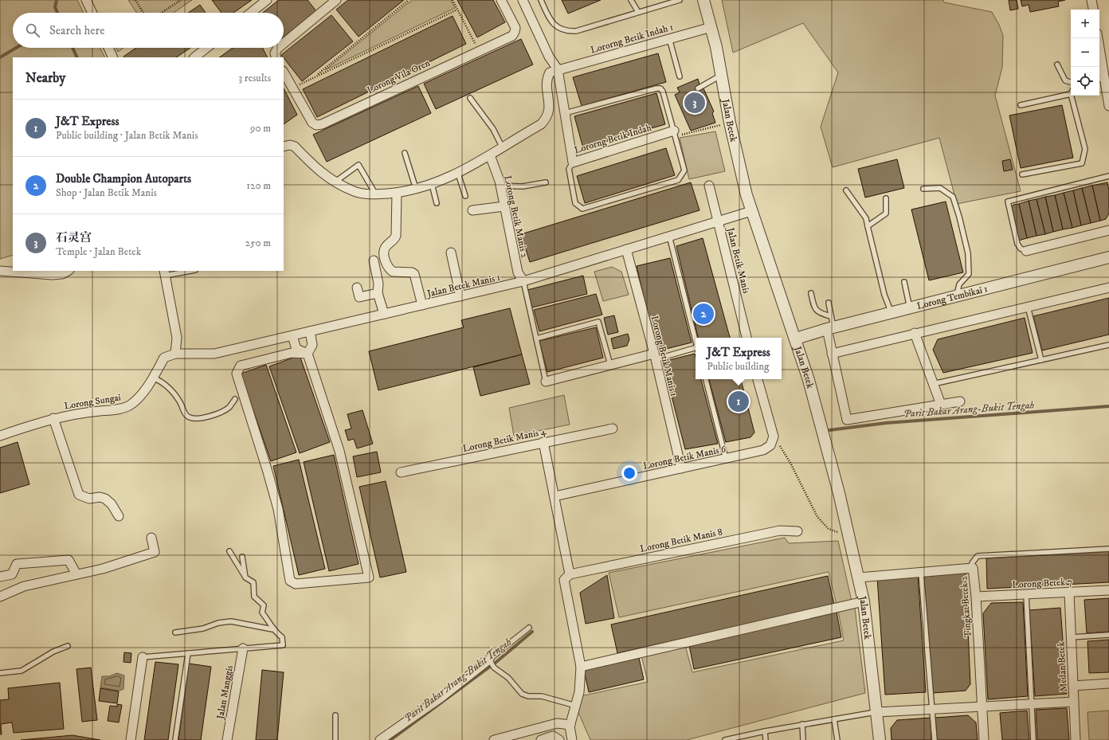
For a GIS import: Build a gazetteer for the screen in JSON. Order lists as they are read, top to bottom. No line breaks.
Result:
{"streets":{"street":["Lororng Betik Indah 1","Lorong Vila Oren","Jalan Betek","Lororng Betik Indah","Lorong Betik Manis 2","Jalan Betik Manis","Jalan Betek Manis 1","Lorong Tembikai 1","Lorong Betik Manis 1","Lorong Sungai","Lorong Betik Manis 4","Lorong Betik Manis 6","Lorong Betik Manis 8","Lorong Betek 7","Tingkat Betek 2","Medan Betek","Jalan Manggis"]},"crossings":[["Lororng Betik Indah 1","Jalan Betek"],["Lororng Betik Indah 1","Lororng Betik Indah"],["Jalan Betek","Jalan Betek Manis 1"],["Jalan Betek","Lorong Tembikai 1"],["Jalan Betek","Tingkat Betek 2"],["Lorong Betik Manis 2","Jalan Betek Manis 1"],["Jalan Betik Manis","Jalan Betek Manis 1"],["Jalan Betek Manis 1","Lorong Betik Manis 1"],["Jalan Betek Manis 1","Lorong Sungai"],["Lorong Betik Manis 1","Lorong Betik Manis 6"],["Lorong Betek 7","Tingkat Betek 2"],["Lorong Betek 7","Medan Betek"]],"water":["Parit Bakar Arang-Bukit Tengah"],"page":{"map_buttons":["+","−"],"search":"Search here","heading":["Nearby","3 results"],"pins":["3","2","1"],"list":[{"mark":"1","name":"J&T Express","note":"Public building · Jalan Betik Manis","value":"90 m"},{"mark":"2","name":"Double Champion Autoparts","note":"Shop · Jalan Betik Manis","value":"120 m"},{"mark":"3","name":"石灵宫","note":"Temple · Jalan Betek","value":"250 m"}],"popup":["J&T Express","Public building"]}}
